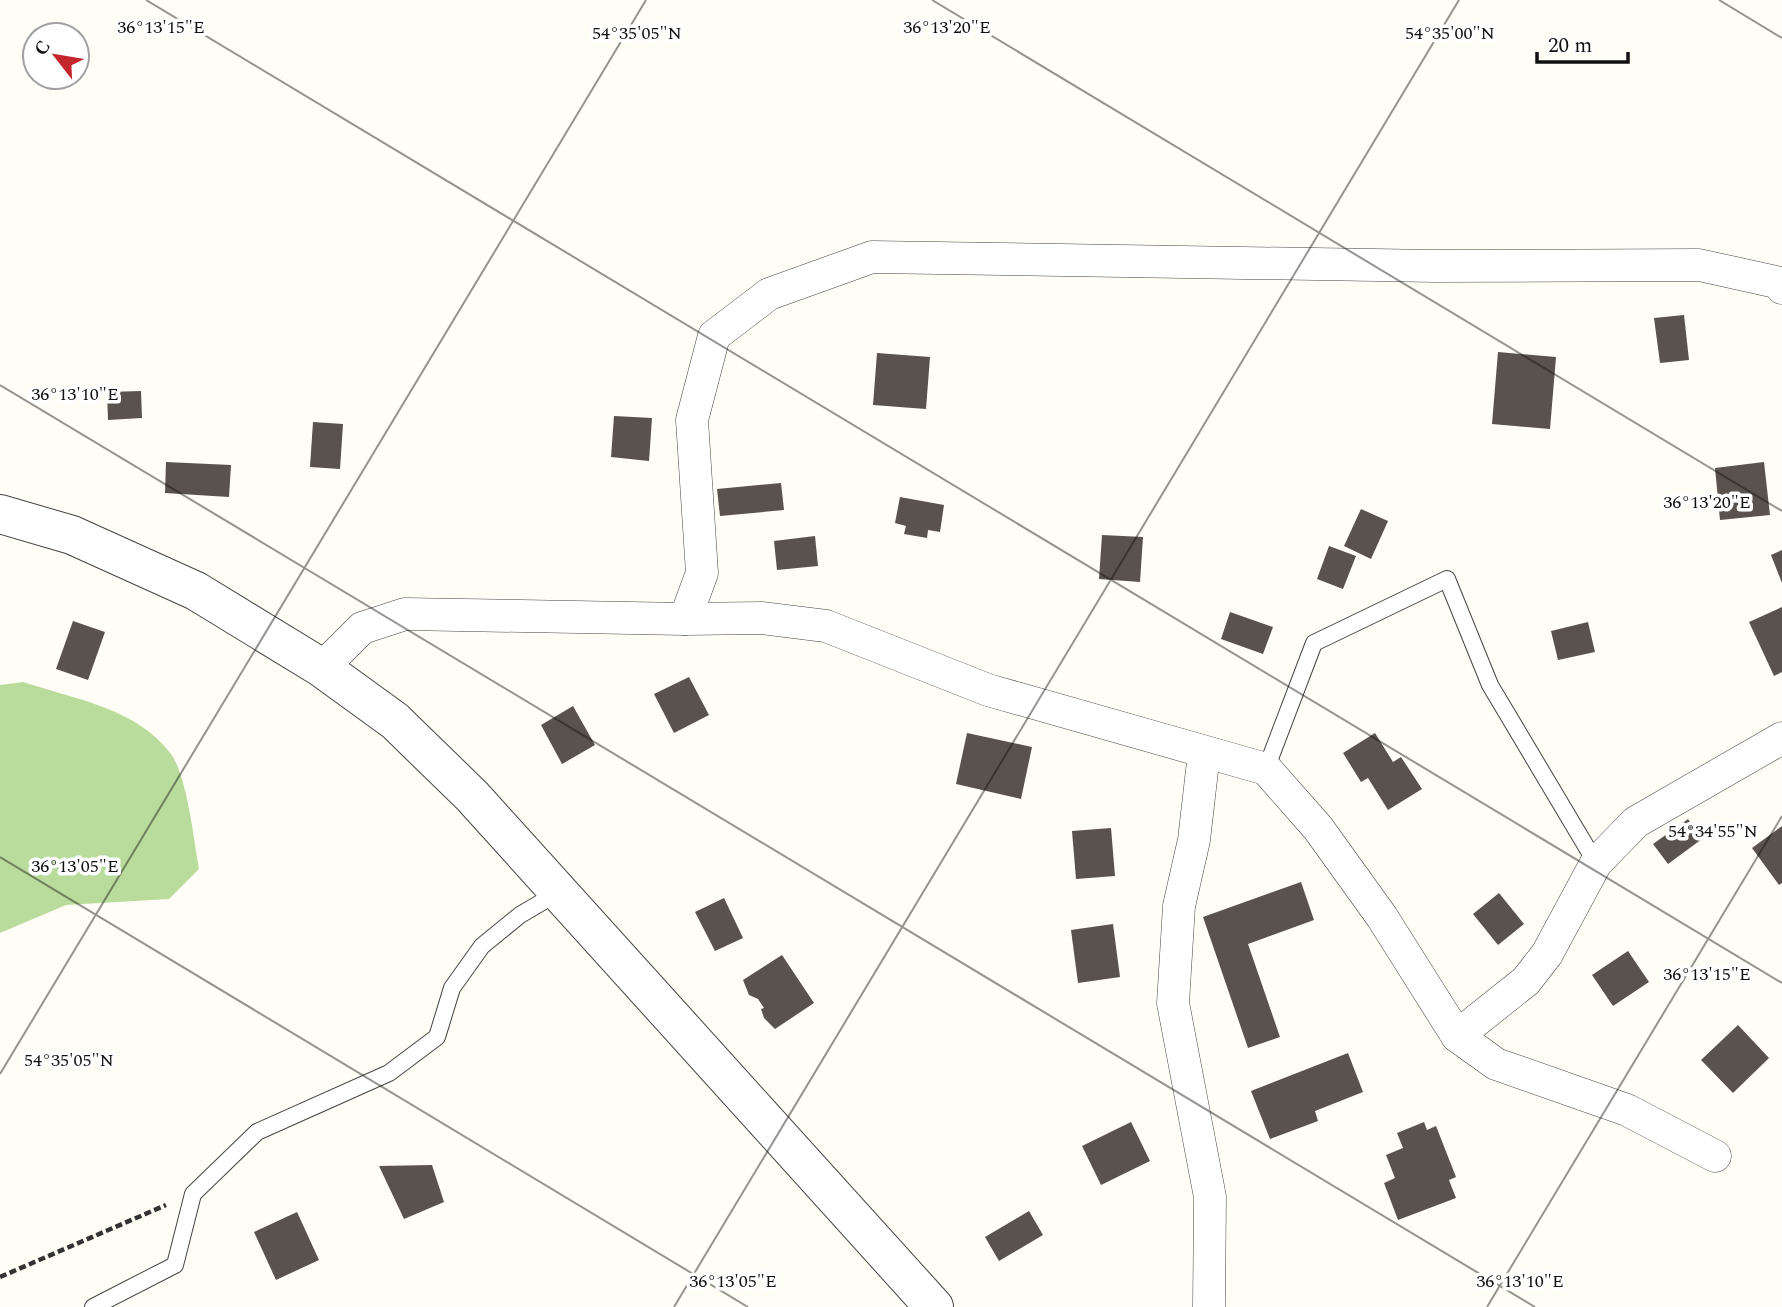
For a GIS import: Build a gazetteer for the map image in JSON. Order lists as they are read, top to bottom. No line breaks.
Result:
{"scale_bar":"20 m","north":"top left","coordinates":["36°13'15\"E","36°13'20\"E","54°35'05\"N","54°35'00\"N","36°13'10\"E","54°34'55\"N","36°13'05\"E"]}
